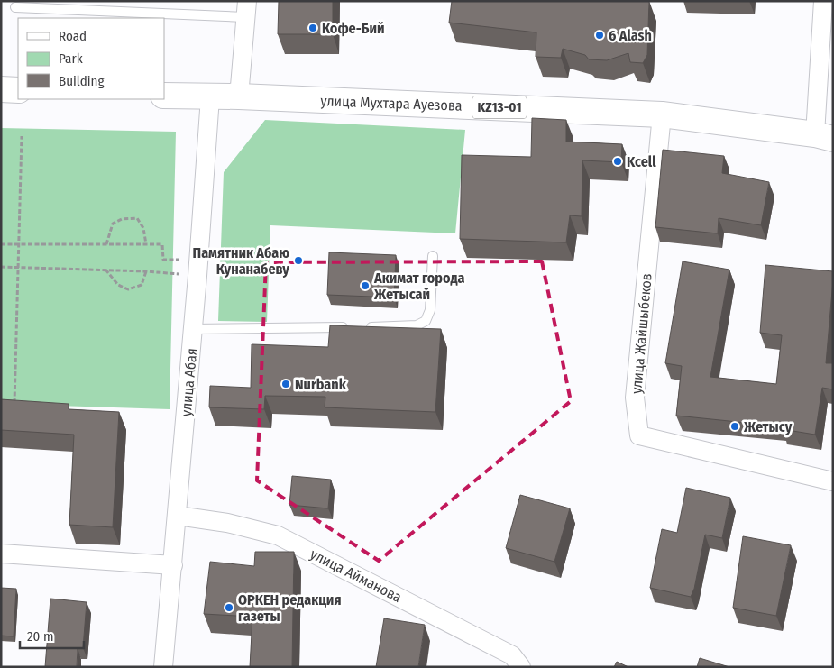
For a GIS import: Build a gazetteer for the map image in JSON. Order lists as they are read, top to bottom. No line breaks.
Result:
{"streets":{"main road":["улица Мухтара Ауезова","KZ13-01"],"street":["улица Жайшыбеков","улица Абая","улица Айманова"]},"crossings":[["улица Мухтара Ауезова","улица Жайшыбеков"],["улица Мухтара Ауезова","улица Абая"],["улица Абая","улица Айманова"]],"places":["Кофе-Бий","6 Alash","Kcell","Памятник Абаю Кунанабеву","Акимат города Жетысай","Nurbank","Жетысу","ОРКЕН редакция газеты"],"legend":["Road","Park","Building"],"scale_bar":"20 m"}
